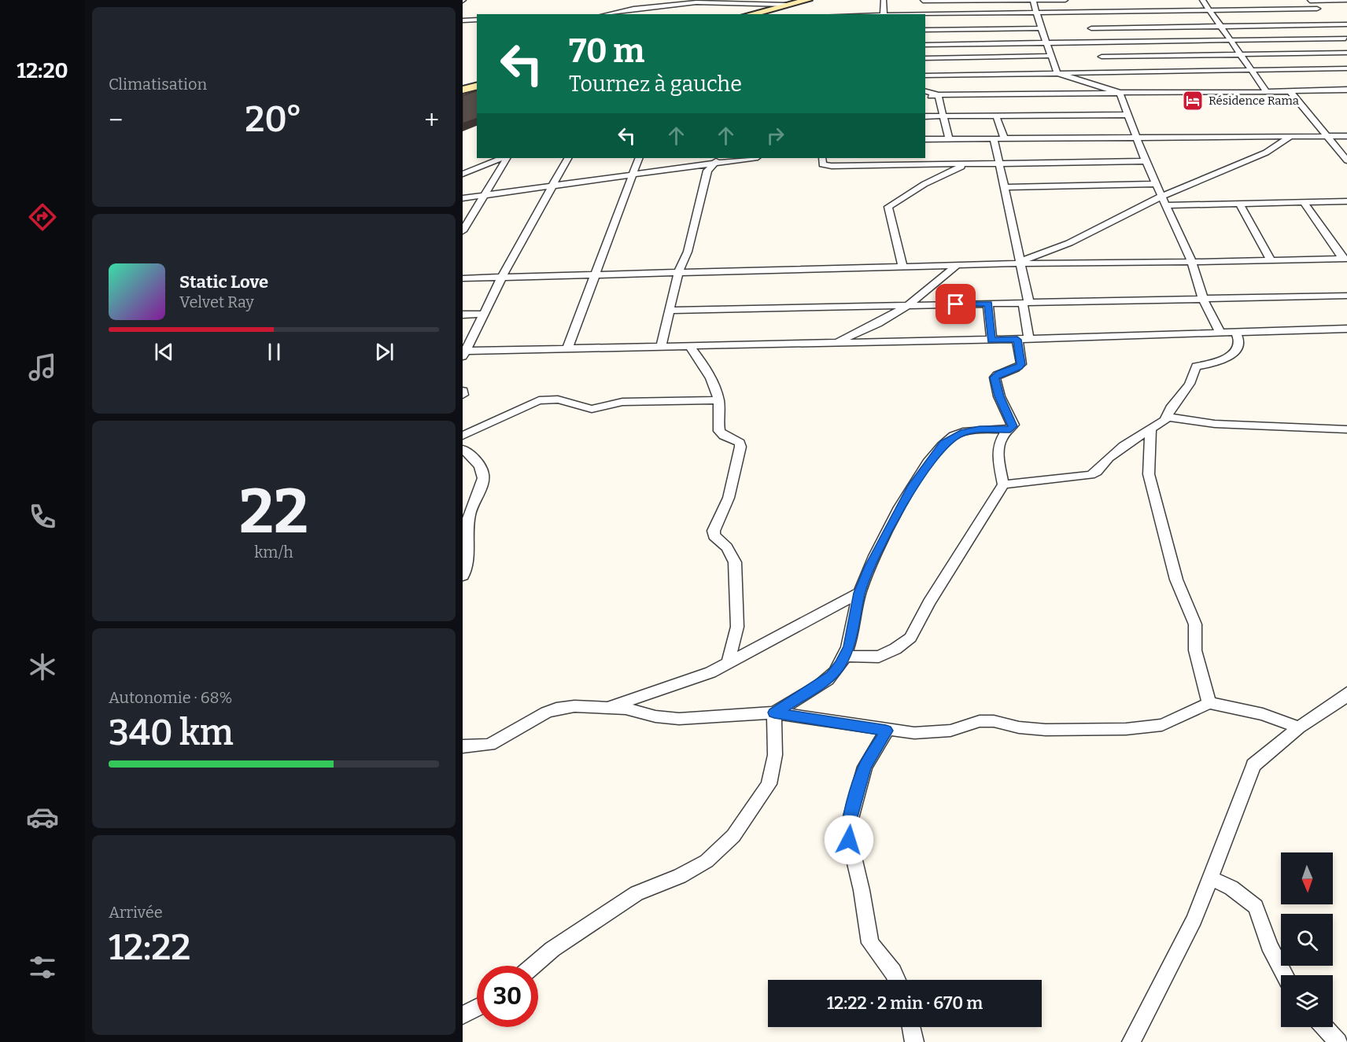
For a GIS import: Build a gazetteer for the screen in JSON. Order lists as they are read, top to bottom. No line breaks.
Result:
{"places":{"hotel":["Résidence Rama"]},"north":"bottom","page":{"tabs":"12:20","tile":["Climatisation",["22","km/h"],["Autonomie · 68%","340 km"],["Arrivée","12:22"]],"turn":["70 m","Tournez à gauche"],"heat":["−","20°","+"],"song":["Static Love","Velvet Ray"],"limit":"30","trip":"12:22 · 2 min · 670 m"}}
